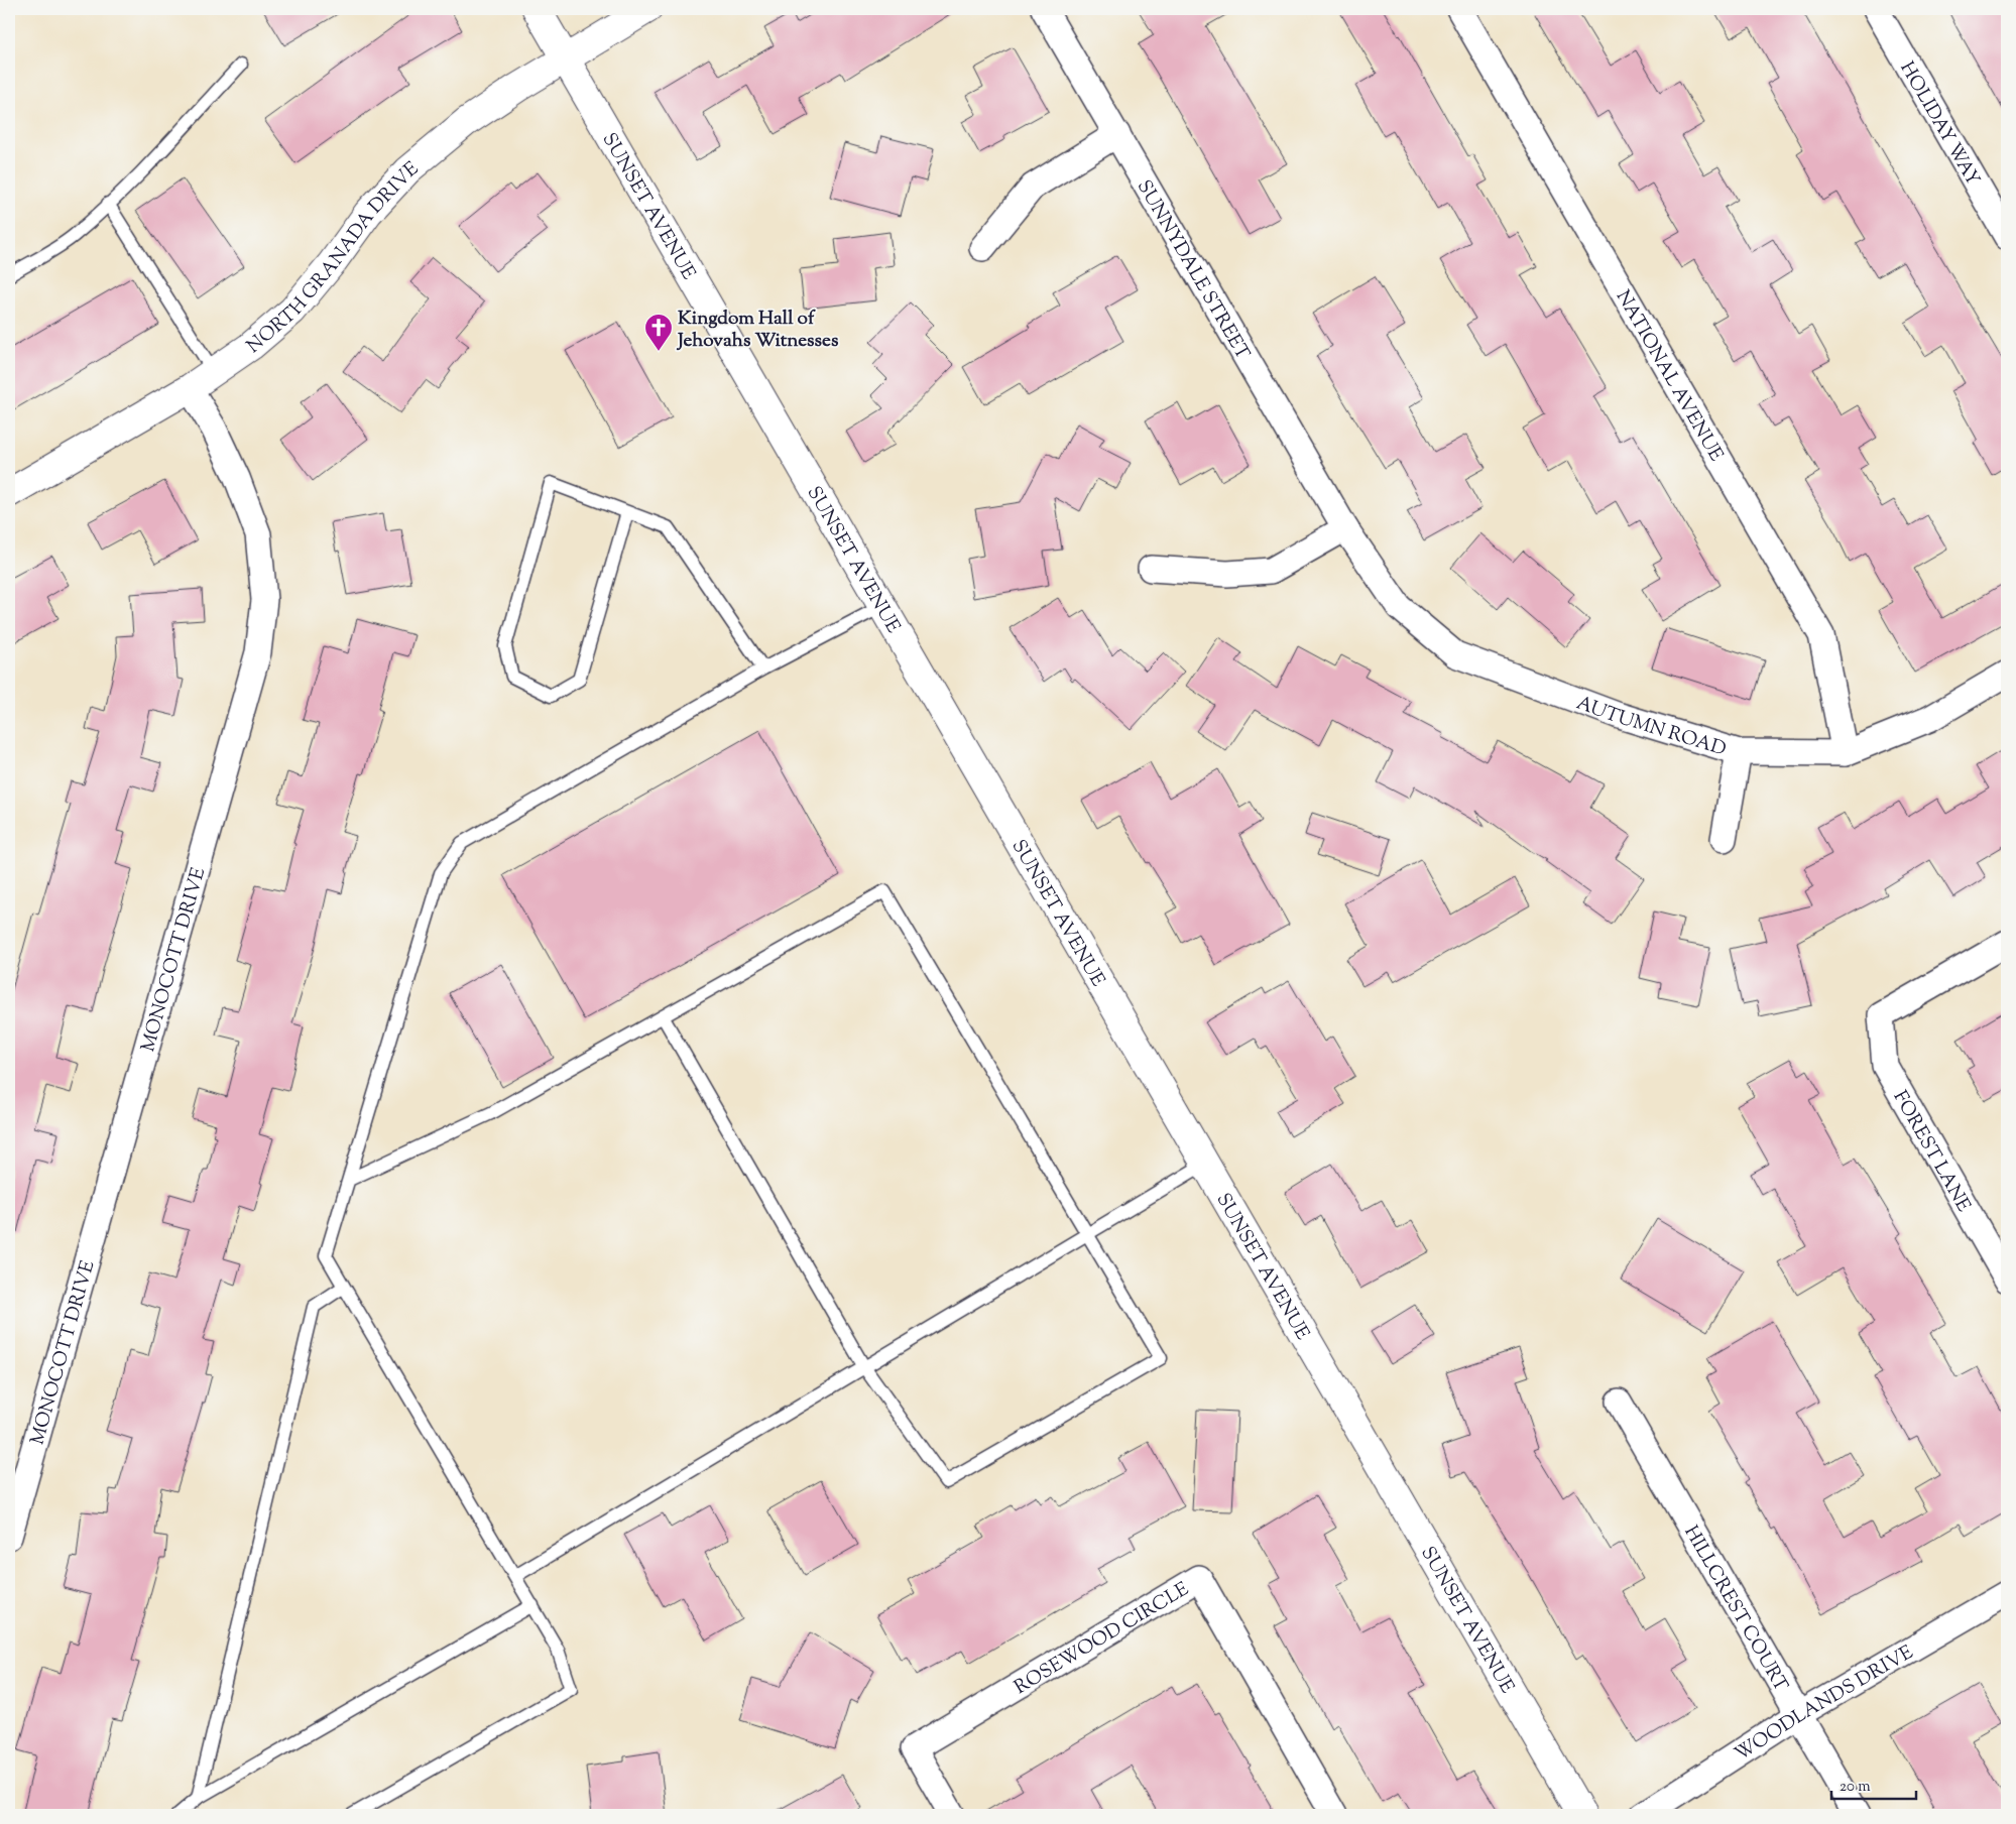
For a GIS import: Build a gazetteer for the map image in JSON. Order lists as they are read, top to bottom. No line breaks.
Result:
{"streets":{"main road":["SUNSET AVENUE","NORTH GRANADA DRIVE"],"street":["HOLIDAY WAY","SUNNYDALE STREET","NATIONAL AVENUE","AUTUMN ROAD","MONOCOTT DRIVE","FOREST LANE","HILLCREST COURT","ROSEWOOD CIRCLE","WOODLANDS DRIVE"]},"crossings":[["SUNSET AVENUE","NORTH GRANADA DRIVE"],["NORTH GRANADA DRIVE","MONOCOTT DRIVE"],["SUNNYDALE STREET","AUTUMN ROAD"],["NATIONAL AVENUE","AUTUMN ROAD"],["HILLCREST COURT","WOODLANDS DRIVE"]],"places":{"church":["Kingdom Hall of Jehovahs Witnesses"]},"scale_bar":"20 m"}
